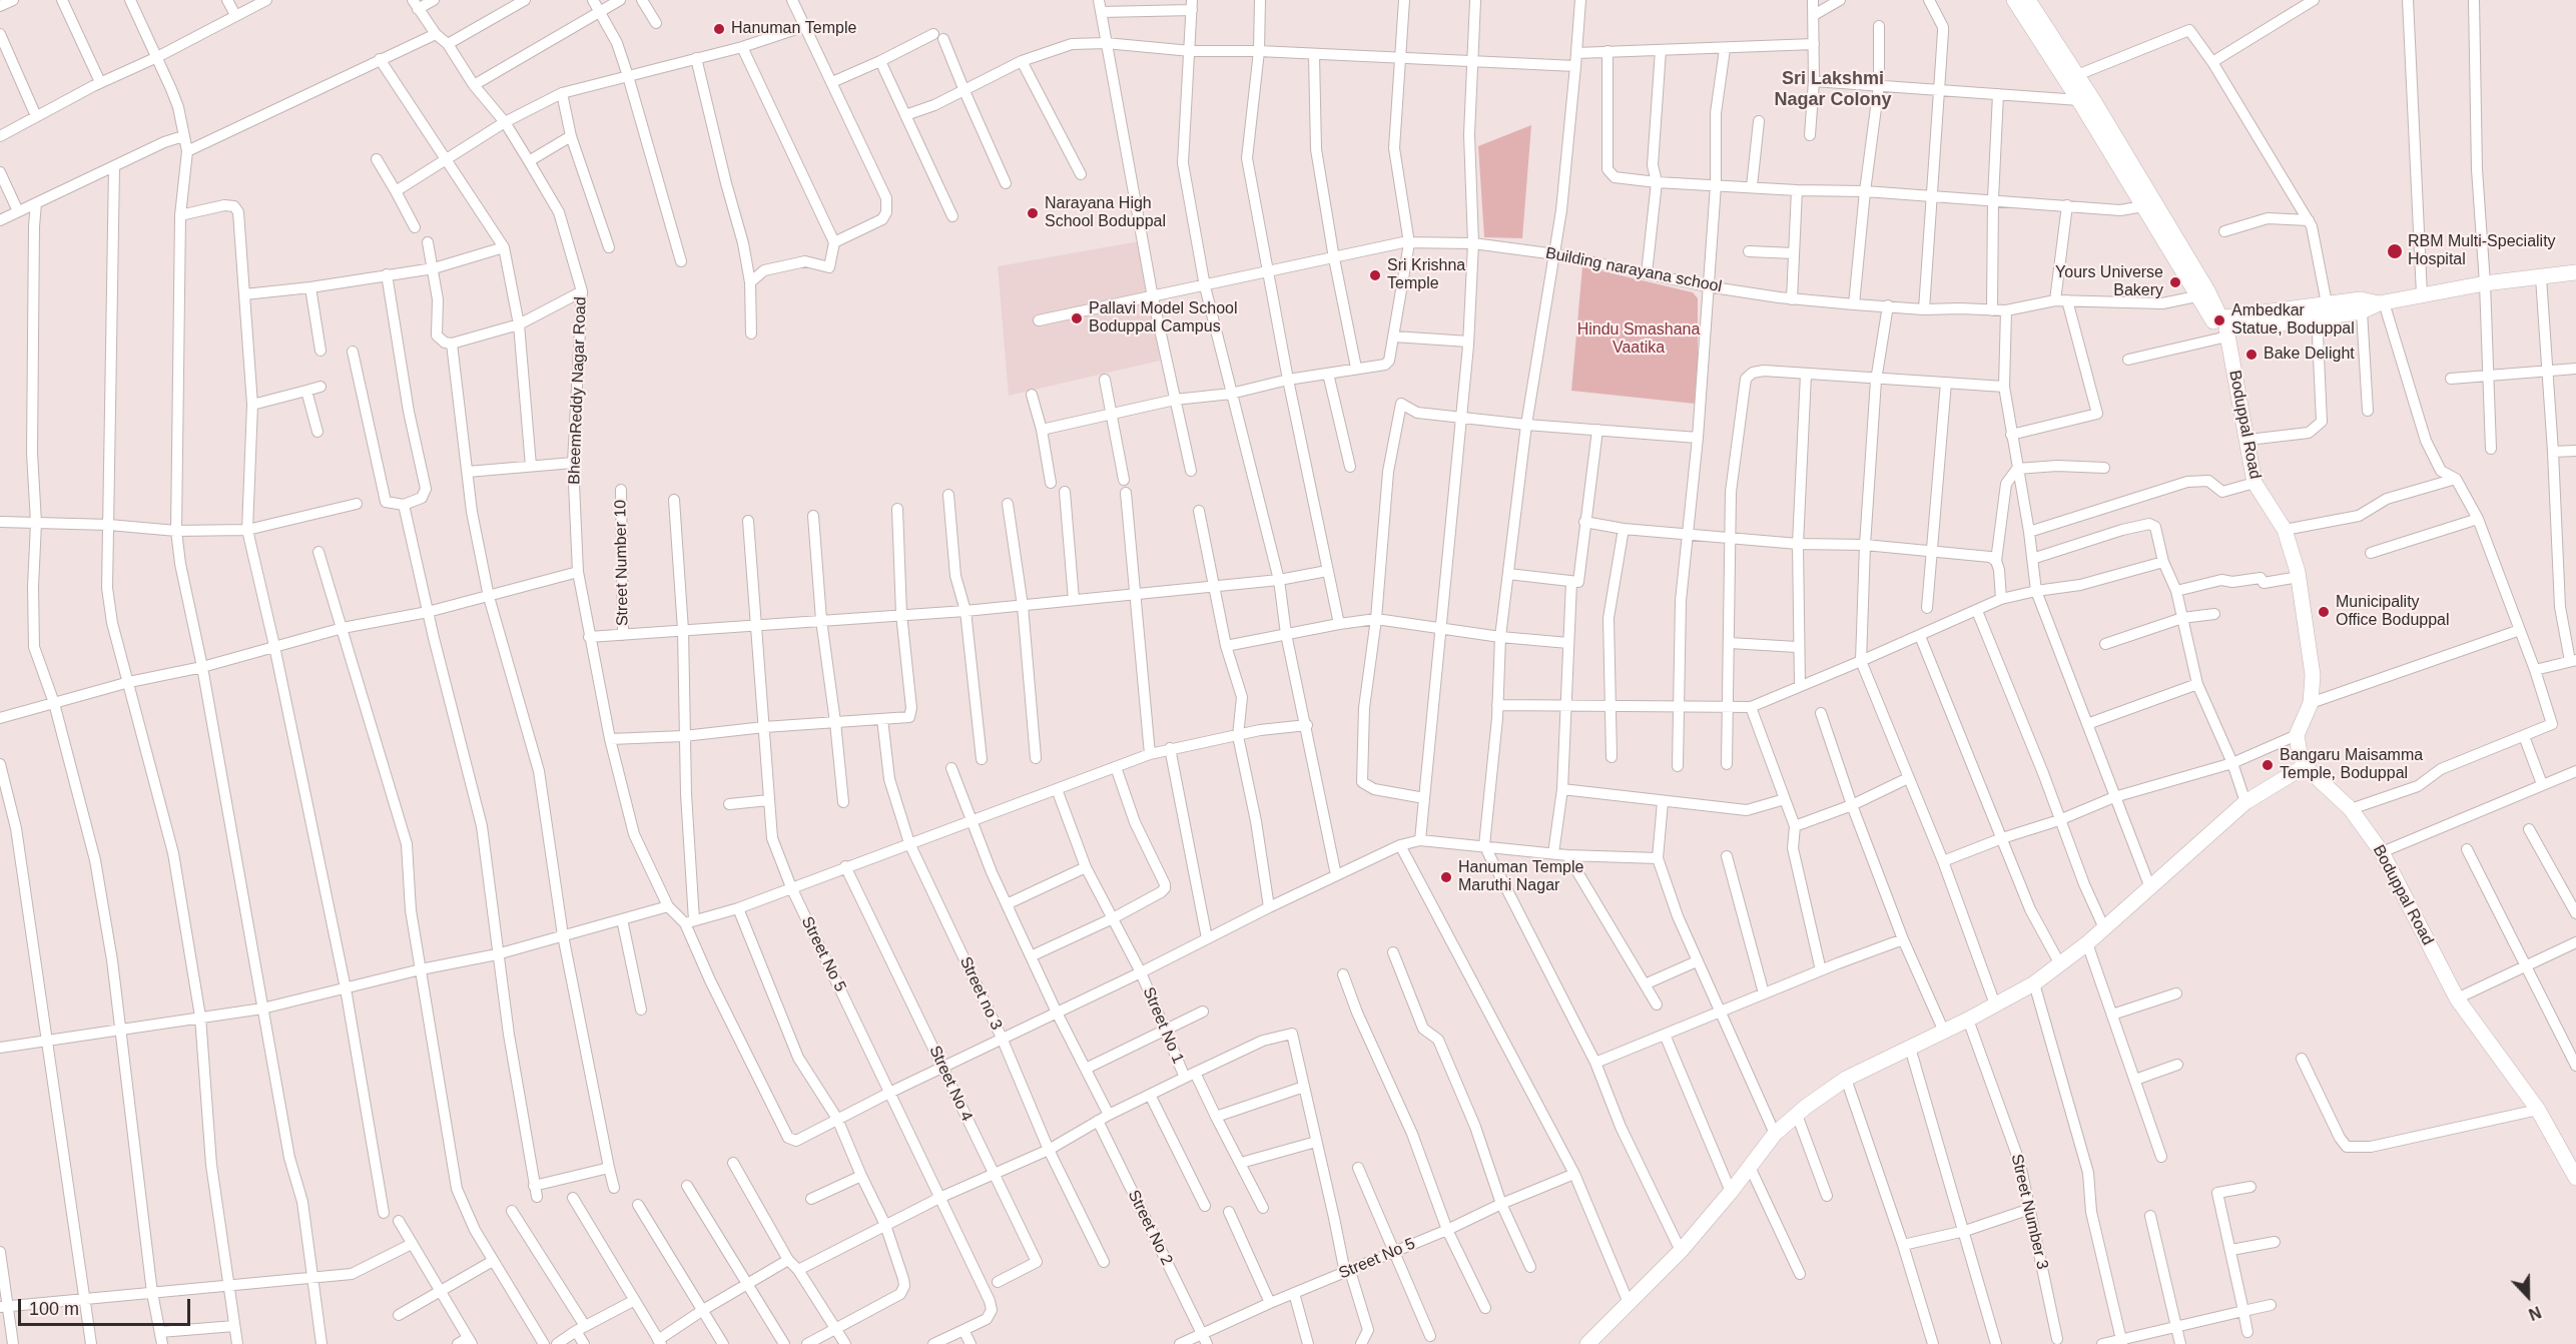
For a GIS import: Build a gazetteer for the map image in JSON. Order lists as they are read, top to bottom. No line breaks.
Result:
{"streets":{"street":["Building narayana school","BheemReddy Nagar Road","Boduppal Road","Street Number 10","Street No 5","Street no 3","Street No 1","Street No 4","Street Number 3","Street No 2"]},"crossings":[["Building narayana school","Boduppal Road"],["Street No 5","Street No 2"]],"districts":["Sri Lakshmi Nagar Colony"],"parks":["Hindu Smashana Vaatika"],"places":["Hanuman Temple","Narayana High School Boduppal","RBM Multi-Speciality Hospital","Sri Krishna Temple","Yours Universe Bakery","Pallavi Model School Boduppal Campus","Ambedkar Statue, Boduppal","Bake Delight","Municipality Office Boduppal","Bangaru Maisamma Temple, Boduppal","Hanuman Temple Maruthi Nagar"],"scale_bar":"100 m","north":"bottom"}
